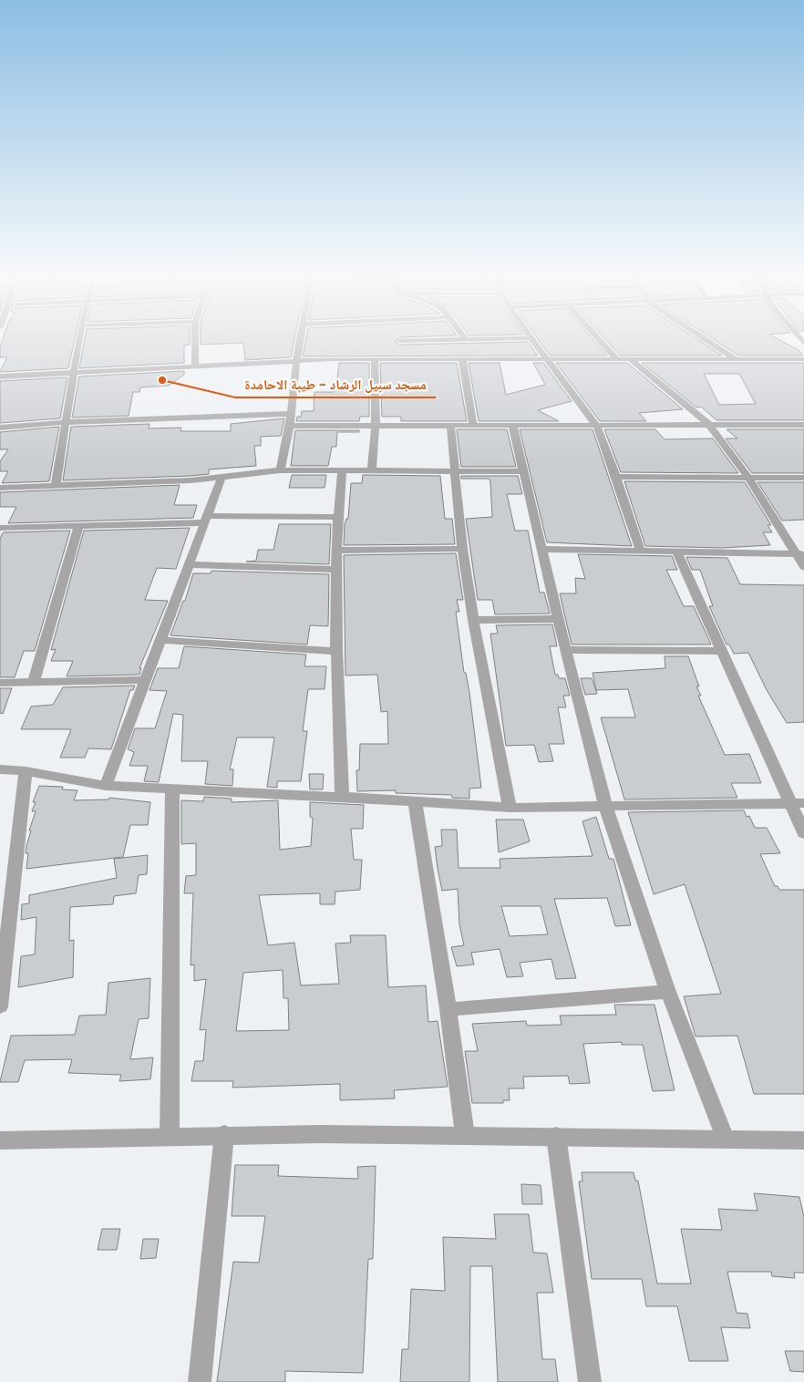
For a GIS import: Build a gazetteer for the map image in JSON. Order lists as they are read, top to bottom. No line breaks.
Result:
{"places":["مسجد سبيل الرشاد - طيبة الاحامدة"]}
